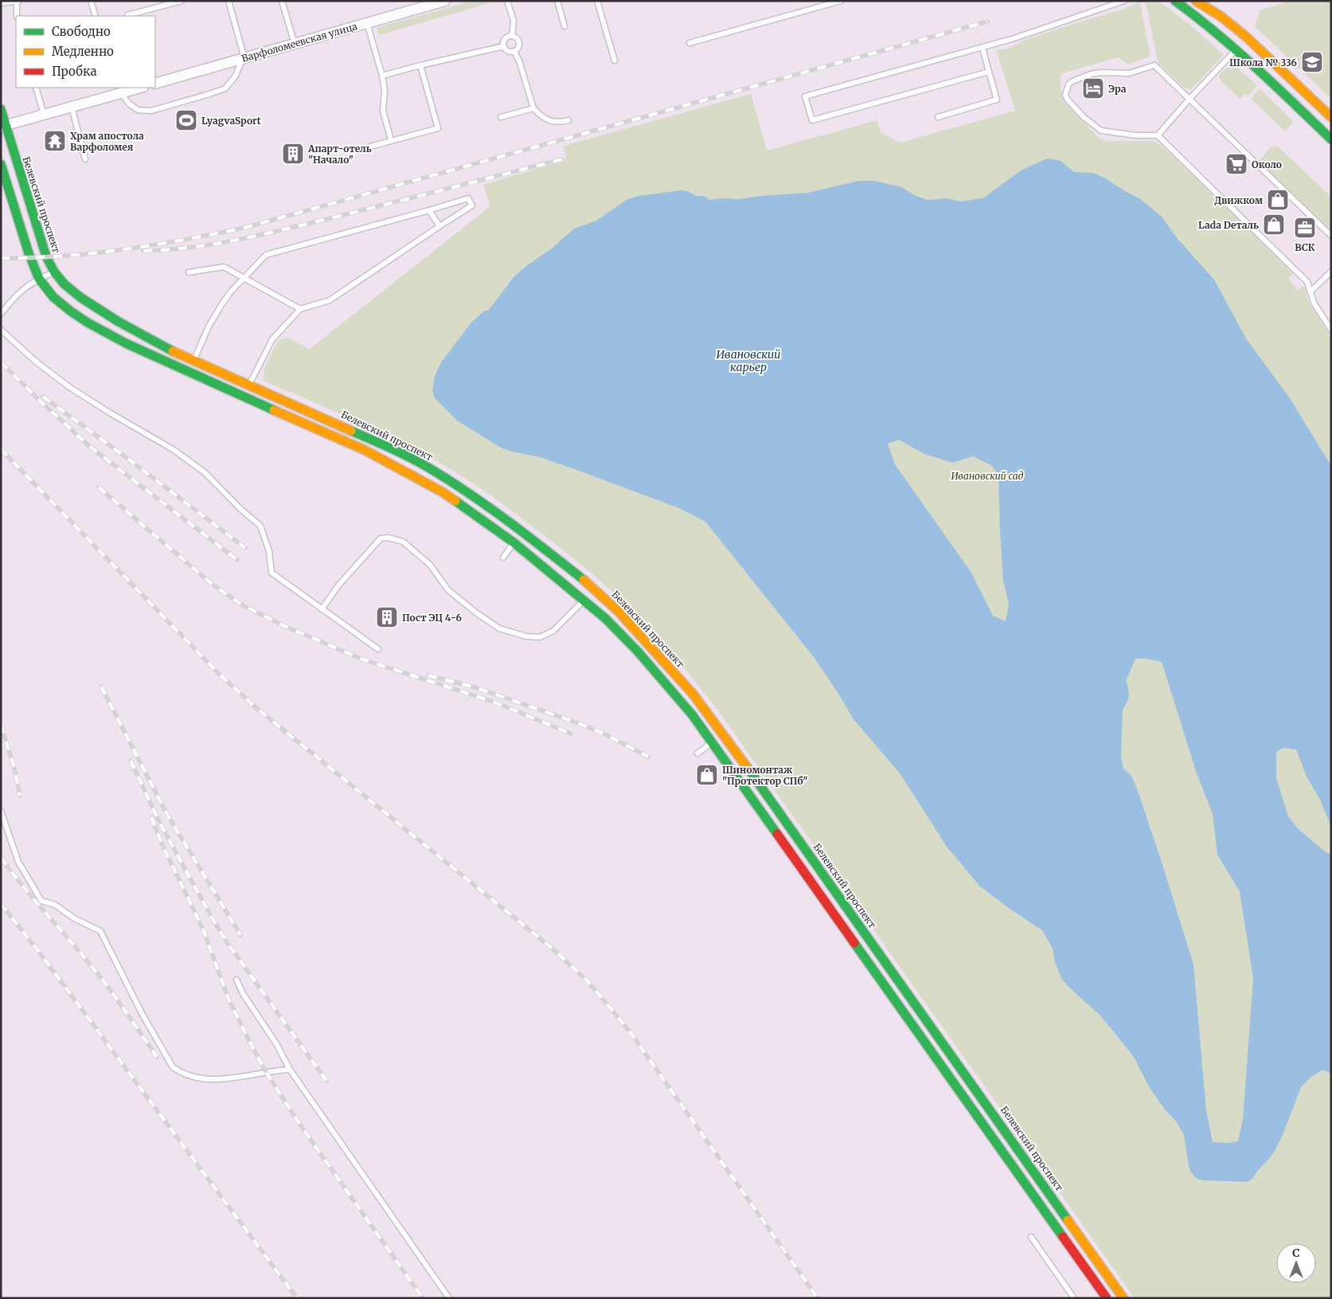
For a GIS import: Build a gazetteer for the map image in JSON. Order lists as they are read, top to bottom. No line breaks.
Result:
{"streets":{"street":["Варфоломеевская улица","Белевский проспект"]},"water":["Ивановский карьер"],"parks":["Ивановский сад"],"places":{"school or university":["Школа № 336"],"hotel":["Эра"],"sports":["LyagvaSport"],"temple":["Храм апостола Варфоломея"],"building":["Апарт-отель \"Начало\"","Пост ЭЦ 4-6"],"supermarket":["Около"],"shop":["Движком","Lada Dеталь","Шиномонтаж \"Протектор СПб\""],"office":["ВСК"]},"legend":["Свободно","Медленно","Пробка"],"north":"top"}
